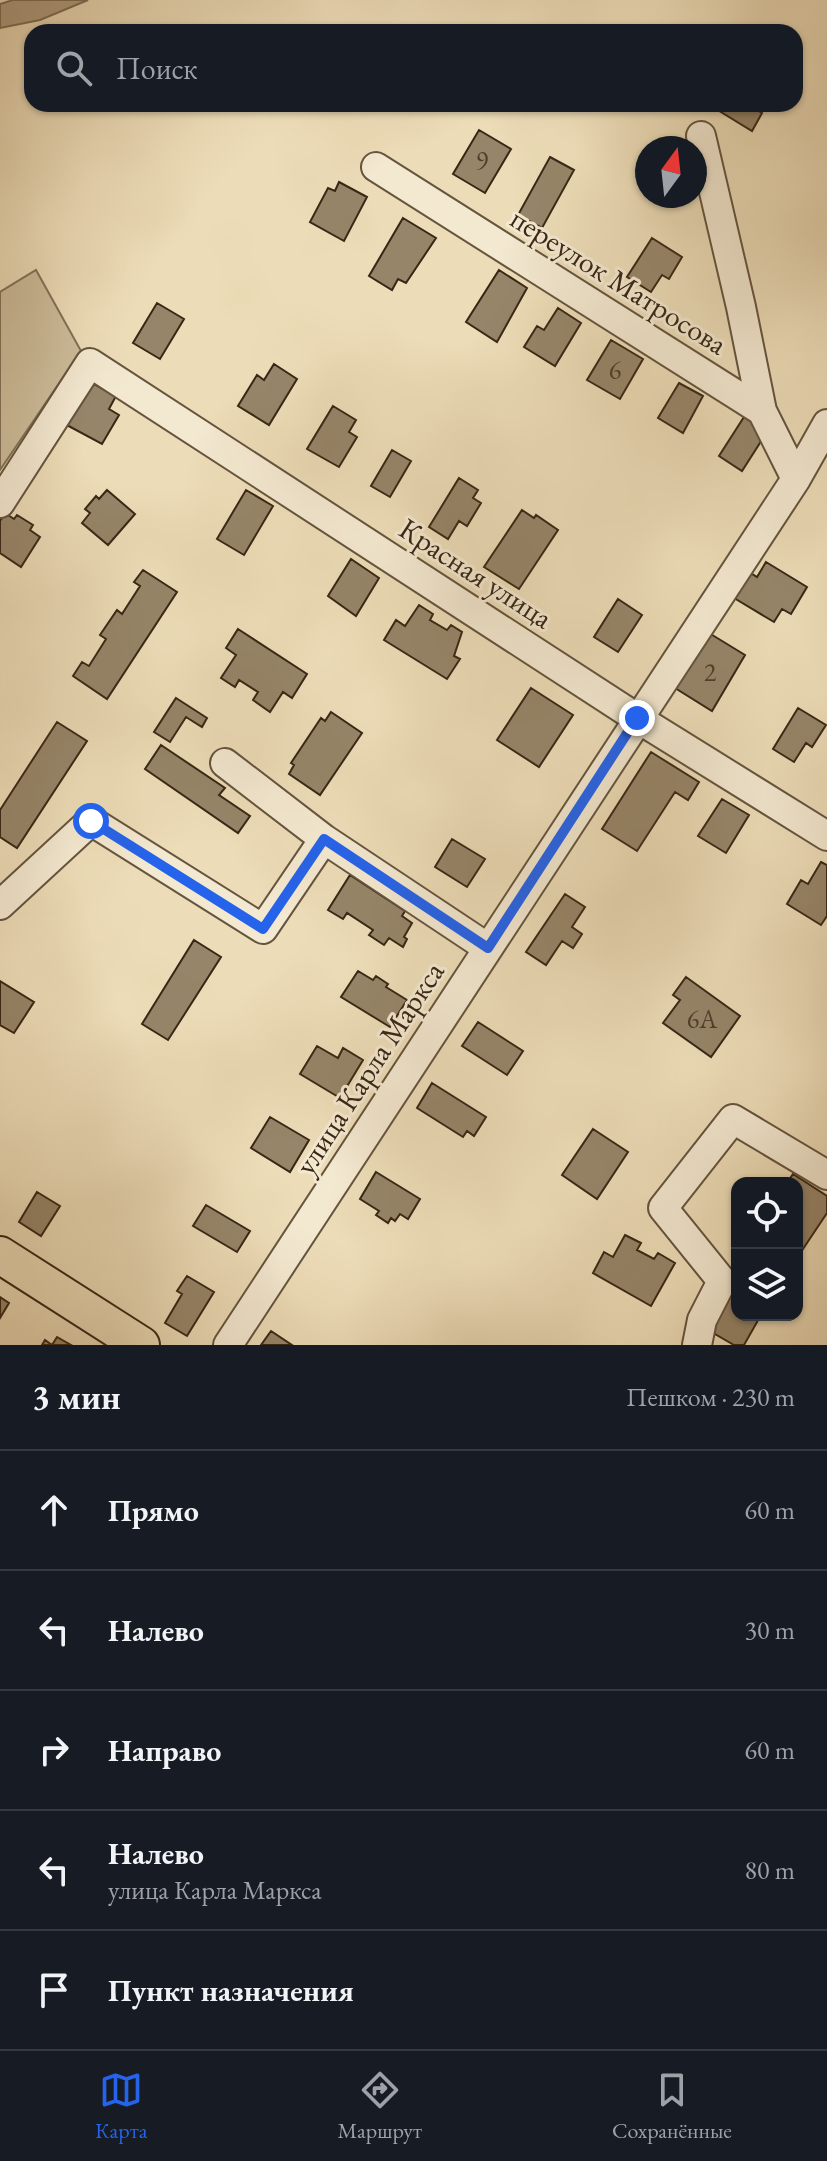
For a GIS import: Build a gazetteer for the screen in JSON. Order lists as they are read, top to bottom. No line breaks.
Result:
{"streets":{"street":["переулок Матросова","Красная улица","улица Карла Маркса"]},"crossings":[["Красная улица","улица Карла Маркса"]],"house_numbers":["9","6","2","6А"],"north":"top","page":{"search":"Поиск","heading":["3 мин","Пешком · 230 m"],"list":[["Прямо","60 m"],["Налево","30 m"],["Направо","60 m"],["Налево","улица Карла Маркса","80 m"],"Пункт назначения"],"nav":["Карта","Маршрут","Сохранённые"]}}
